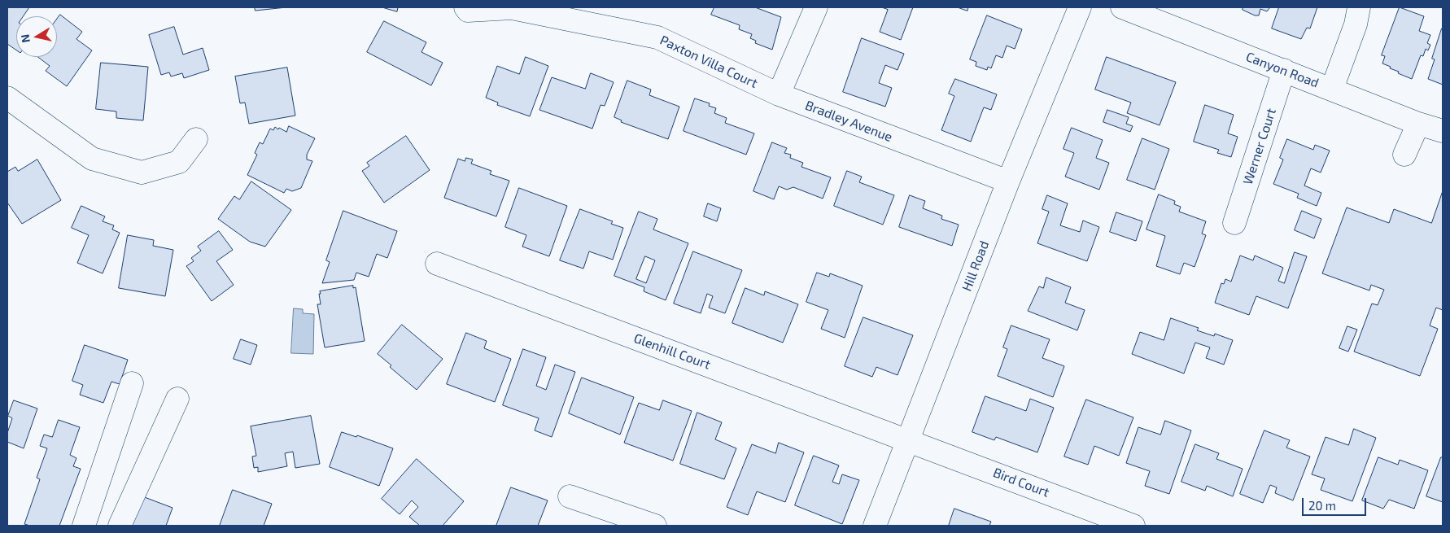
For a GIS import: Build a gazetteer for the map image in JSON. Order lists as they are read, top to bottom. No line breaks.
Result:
{"streets":{"street":["Paxton Villa Court","Canyon Road","Bradley Avenue","Werner Court","Hill Road","Glenhill Court","Bird Court"]},"crossings":[["Paxton Villa Court","Bradley Avenue"],["Canyon Road","Werner Court"],["Bradley Avenue","Hill Road"],["Hill Road","Glenhill Court"],["Hill Road","Bird Court"],["Glenhill Court","Bird Court"]],"scale_bar":"20 m","north":"left"}
